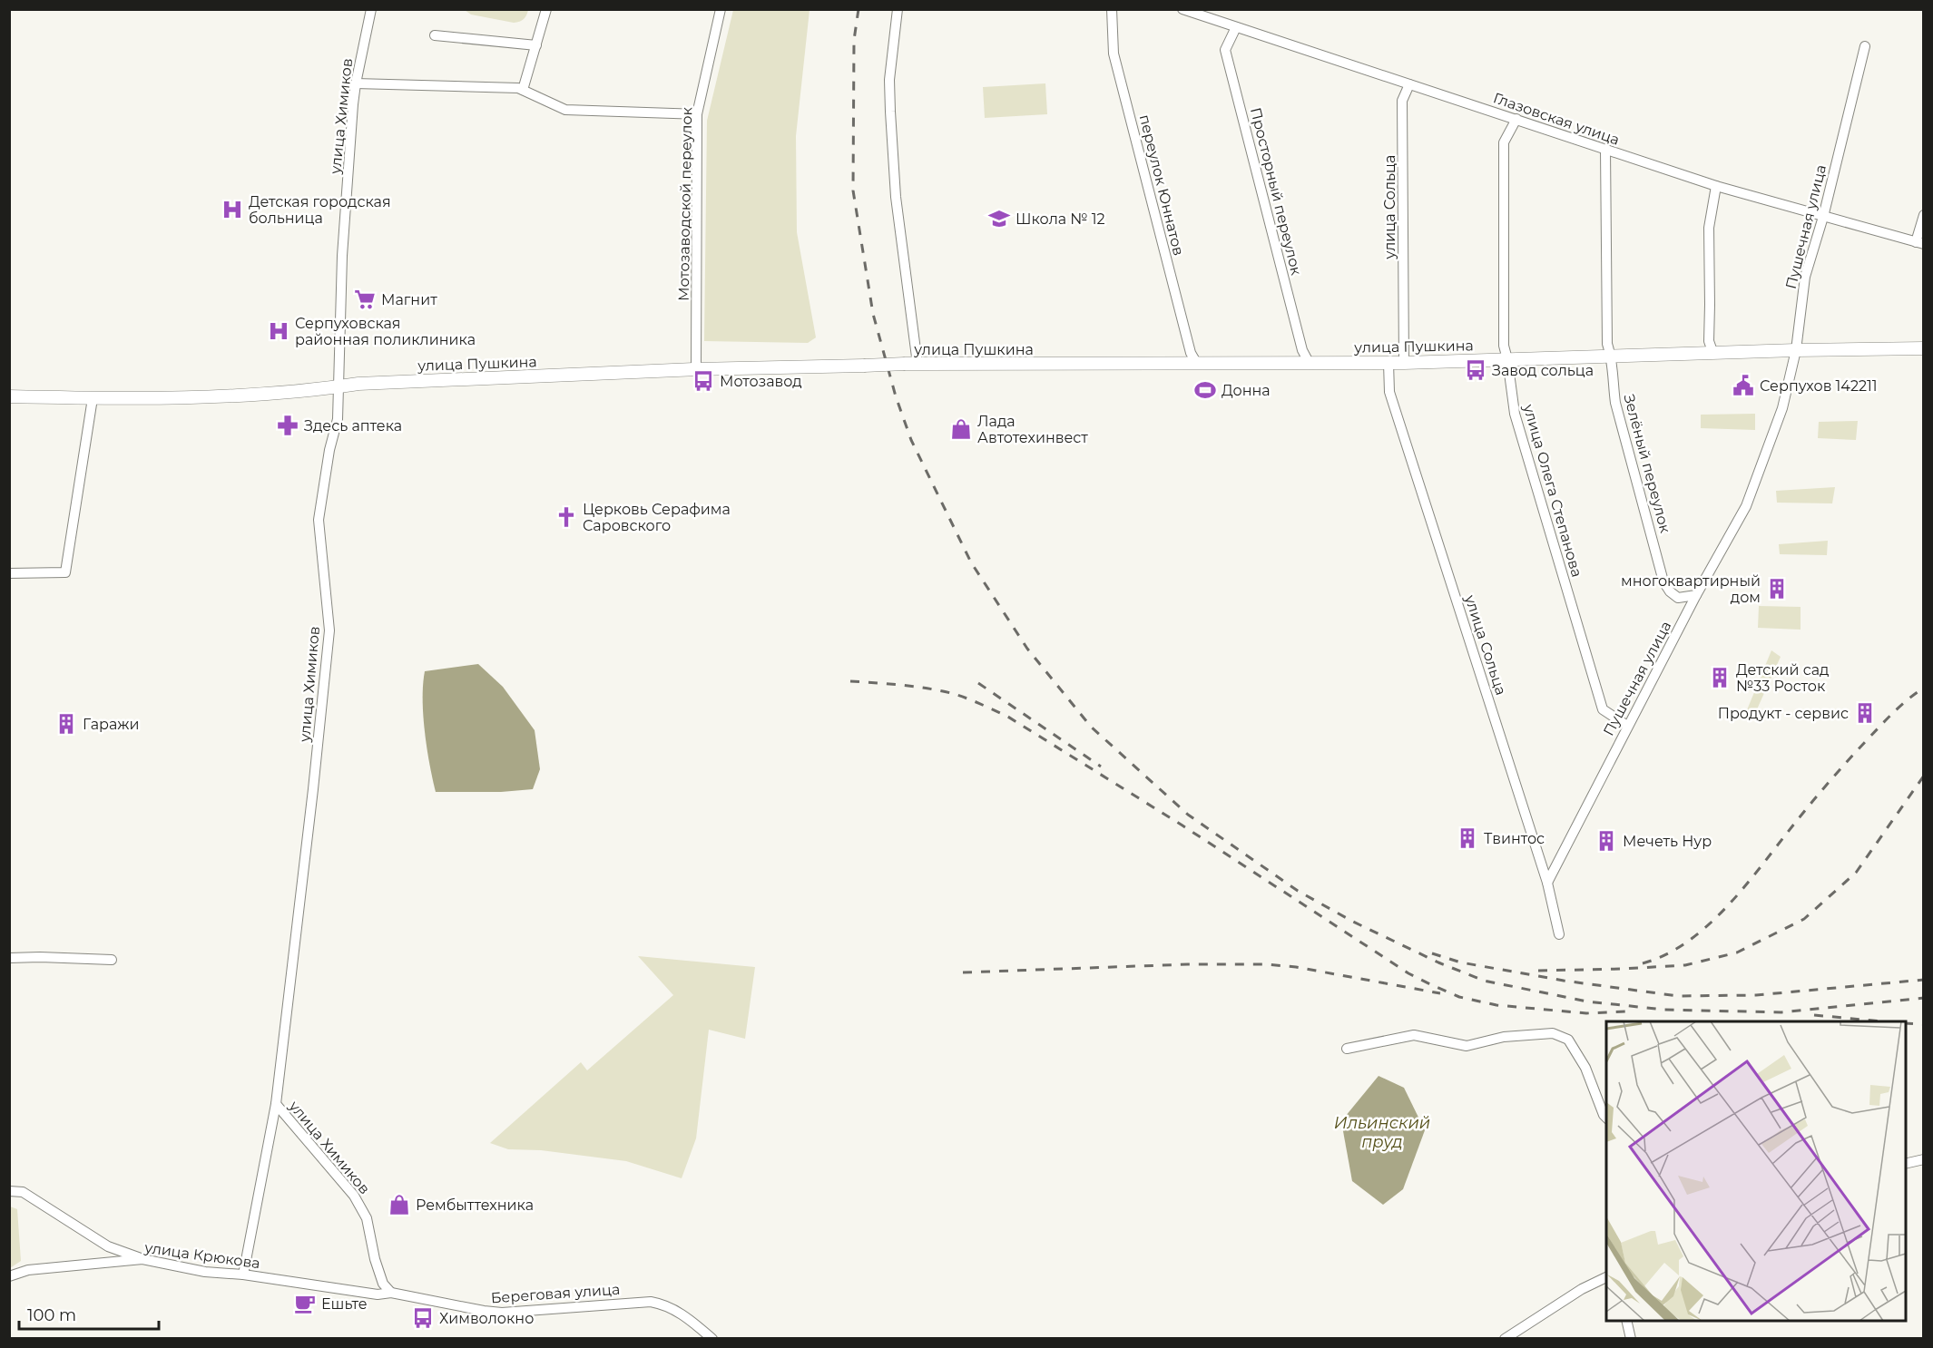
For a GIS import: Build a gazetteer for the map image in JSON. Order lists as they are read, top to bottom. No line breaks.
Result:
{"streets":{"street":["улица Химиков","Глазовская улица","переулок Юннатов","Просторный переулок","Мотозаводской переулок","улица Сольца","Пушечная улица","улица Пушкина","Зелёный переулок","улица Олега Степанова","улица Крюкова","Береговая улица"]},"crossings":[["улица Химиков","улица Пушкина"],["улица Химиков","улица Крюкова"],["улица Химиков","Береговая улица"],["Глазовская улица","Просторный переулок"],["Глазовская улица","улица Сольца"],["Глазовская улица","Пушечная улица"],["Глазовская улица","Зелёный переулок"],["Глазовская улица","улица Олега Степанова"],["переулок Юннатов","улица Пушкина"],["Просторный переулок","улица Пушкина"],["Мотозаводской переулок","улица Пушкина"],["улица Сольца","Пушечная улица"],["улица Сольца","улица Пушкина"],["Пушечная улица","улица Пушкина"],["Пушечная улица","Зелёный переулок"],["Пушечная улица","улица Олега Степанова"],["улица Пушкина","Зелёный переулок"],["улица Пушкина","улица Олега Степанова"],["улица Крюкова","Береговая улица"]],"water":["Ильинский пруд"],"places":{"hospital":["Детская городская больница","Серпуховская районная поликлиника"],"school or university":["Школа № 12"],"supermarket":["Магнит"],"bus stop":["Завод сольца","Мотозавод","Химволокно"],"public building":["Серпухов 142211"],"sports":["Донна"],"pharmacy":["Здесь аптека"],"shop":["Лада Автотехинвест","Рембыттехника"],"church":["Церковь Серафима Саровского"],"building":["многоквартирный дом","Детский сад №33 Росток","Продукт - сервис","Гаражи","Твинтос","Мечеть Нур"],"cafe":["Ешьте"]},"scale_bar":"100 m"}
